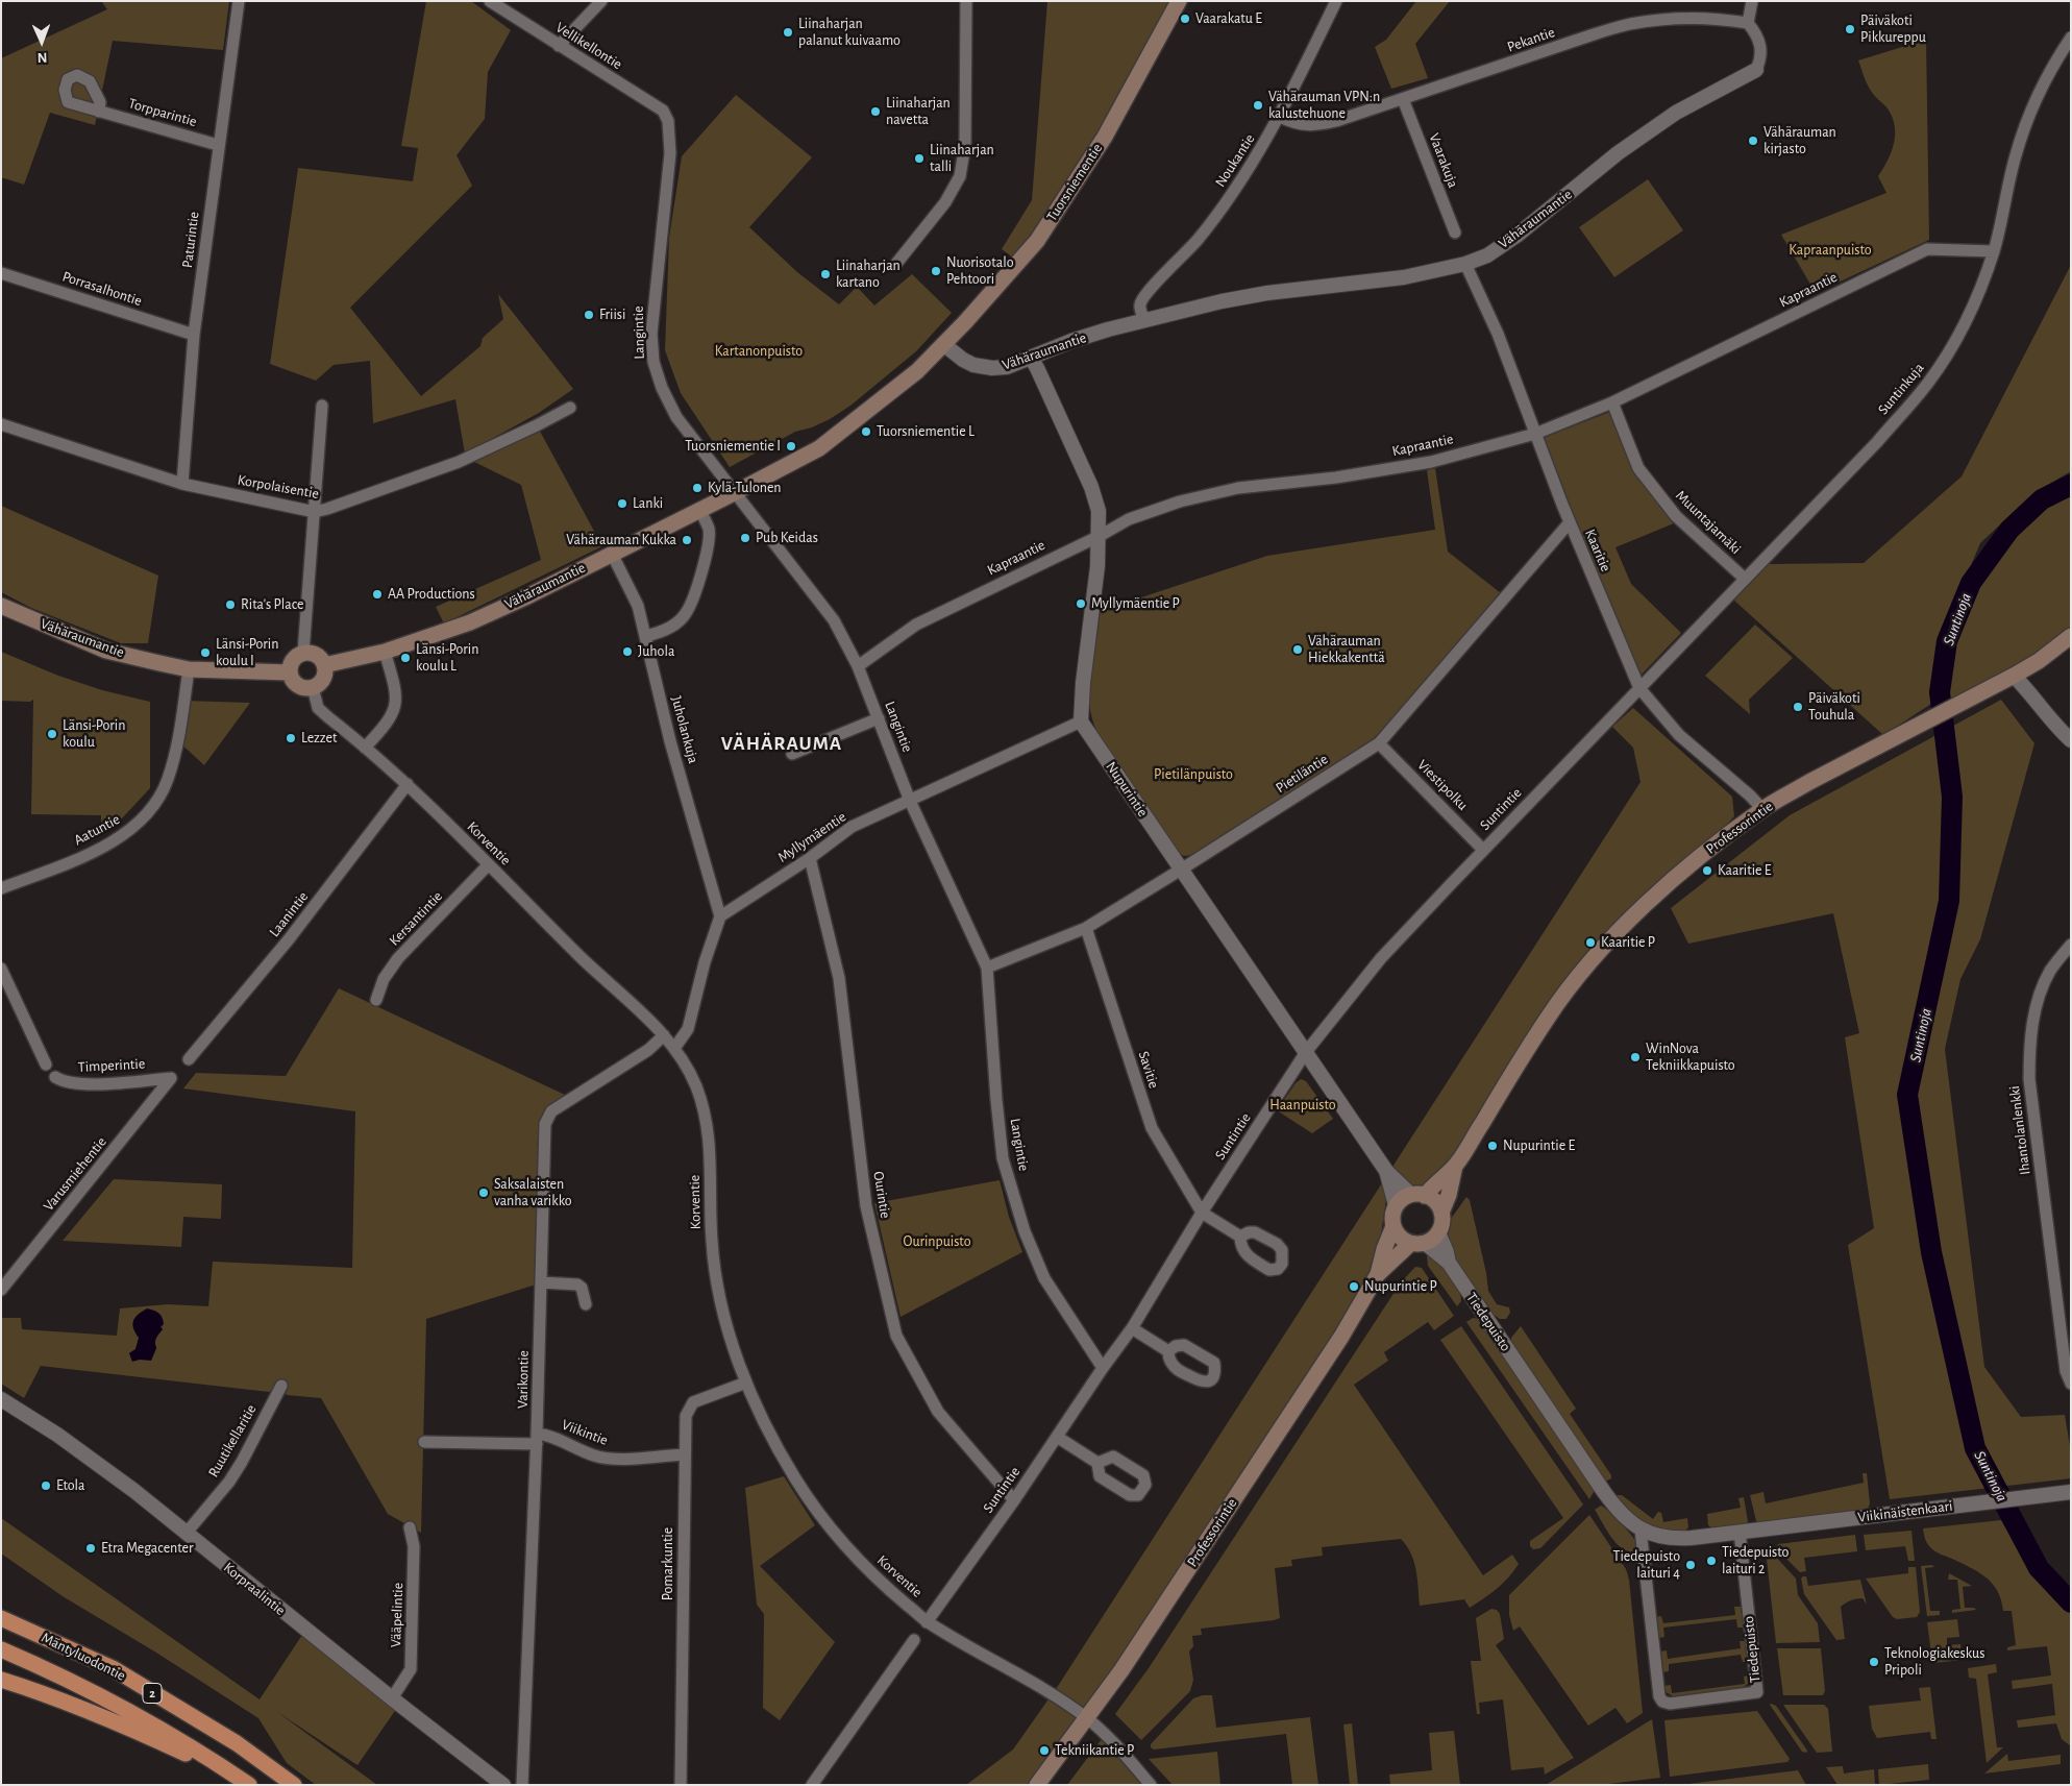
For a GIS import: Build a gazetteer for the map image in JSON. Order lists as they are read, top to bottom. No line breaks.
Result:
{"streets":{"highway":["Mäntyluodontie","2"],"main road":["Tuorsniementie","Vähäraumantie","Professorintie"],"street":["Pekantie","Vellikellontie","Torpparintie","Noukantie","Vaarakuja","Paturintie","Porrasalhontie","Kapraantie","Langintie","Suntinkuja","Korpolaisentie","Muuntajamäki","Kaaritie","Juholankuja","Pietiläntie","Viestipolku","Nupurintie","Suntintie","Aatuntie","Myllymäentie","Korventie","Laanintie","Kersantintie","Timperintie","Savitie","Ihantolanlenkki","Varusmiehentie","Ourintie","Tiedepuisto","Varikontie","Viikintie","Ruutikellaritie","Viikinäistenkaari","Pomarkuntie","Korpraalintie","Vääpelintie"]},"crossings":[["Pekantie","Noukantie"],["Pekantie","Vaarakuja"],["Vellikellontie","Langintie"],["Torpparintie","Paturintie"],["Noukantie","Vähäraumantie"],["Tuorsniementie","Vähäraumantie"],["Vähäraumantie","Langintie"],["Vähäraumantie","Kaaritie"],["Vähäraumantie","Juholankuja"],["Vähäraumantie","Aatuntie"],["Vähäraumantie","Korventie"],["Paturintie","Porrasalhontie"],["Paturintie","Korpolaisentie"],["Kapraantie","Langintie"],["Kapraantie","Suntinkuja"],["Kapraantie","Muuntajamäki"],["Kapraantie","Kaaritie"],["Langintie","Pietiläntie"],["Langintie","Suntintie"],["Langintie","Myllymäentie"],["Suntinkuja","Muuntajamäki"],["Suntinkuja","Kaaritie"],["Suntinkuja","Suntintie"],["Kaaritie","Pietiläntie"],["Kaaritie","Suntintie"],["Kaaritie","Professorintie"],["Juholankuja","Myllymäentie"],["Pietiläntie","Viestipolku"],["Pietiläntie","Nupurintie"],["Pietiläntie","Savitie"],["Viestipolku","Suntintie"],["Nupurintie","Suntintie"],["Nupurintie","Professorintie"],["Nupurintie","Myllymäentie"],["Nupurintie","Tiedepuisto"],["Suntintie","Korventie"],["Suntintie","Savitie"],["Suntintie","Ourintie"],["Professorintie","Korventie"],["Professorintie","Tiedepuisto"],["Myllymäentie","Ourintie"],["Korventie","Laanintie"],["Korventie","Kersantintie"],["Korventie","Varikontie"],["Korventie","Pomarkuntie"],["Timperintie","Varusmiehentie"],["Tiedepuisto","Viikinäistenkaari"],["Varikontie","Viikintie"],["Viikintie","Pomarkuntie"],["Ruutikellaritie","Korpraalintie"],["Korpraalintie","Vääpelintie"]],"districts":["VÄHÄRAUMA"],"water":["Suntinoja"],"parks":["Kapraanpuisto","Kartanonpuisto","Pietilänpuisto","Haanpuisto","Ourinpuisto"],"places":["Vaarakatu E","Päiväkoti Pikkureppu","Liinaharjan palanut kuivaamo","Vähärauman VPN:n kalustehuone","Liinaharjan navetta","Vähärauman kirjasto","Liinaharjan talli","Nuorisotalo Pehtoori","Liinaharjan kartano","Friisi","Tuorsniementie L","Tuorsniementie I","Kylä-Tulonen","Lanki","Pub Keidas","Vähärauman Kukka","AA Productions","Myllymäentie P","Rita's Place","Vähärauman Hiekkakenttä","Juhola","Länsi-Porin koulu I","Länsi-Porin koulu L","Päiväkoti Touhula","Länsi-Porin koulu","Lezzet","Kaaritie E","Kaaritie P","WinNova Tekniikkapuisto","Nupurintie E","Saksalaisten vanha varikko","Nupurintie P","Etola","Etra Megacenter","Tiedepuisto laituri 2","Tiedepuisto laituri 4","Teknologiakeskus Pripoli","Tekniikantie P"],"north":"bottom"}
